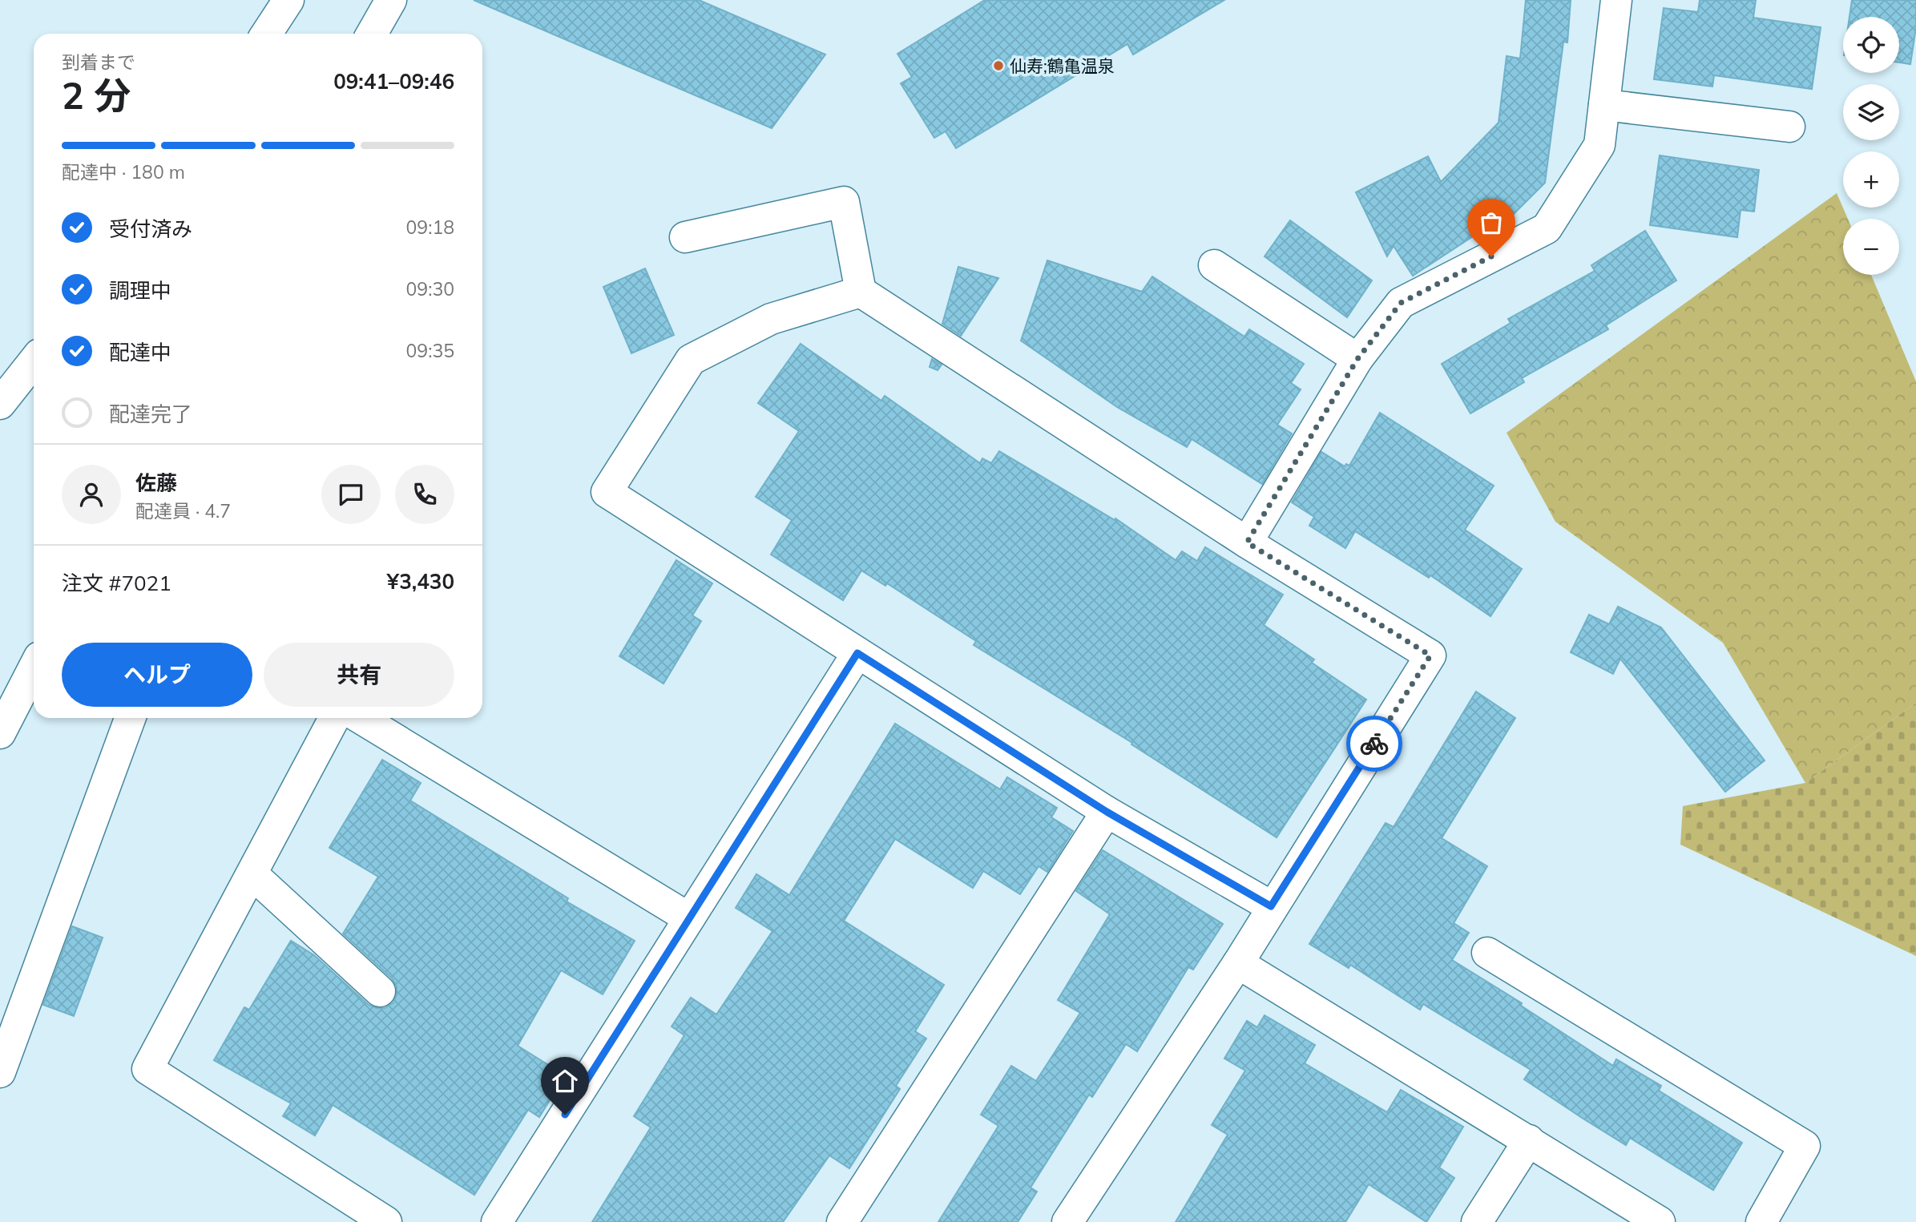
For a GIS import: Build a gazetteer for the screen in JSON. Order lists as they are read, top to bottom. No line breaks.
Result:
{"places":["仙寿;鶴亀温泉"],"page":{"map_buttons":["+","−"],"heading":["2 分","到着まで","09:41–09:46"],"panel":["佐藤","配達員 · 4.7","注文 #7021","¥3,430"],"bar":"配達中 · 180 m","list":[["受付済み","09:18"],["調理中","09:30"],["配達中","09:35"],"配達完了"],"buttons":["ヘルプ","共有"]}}
